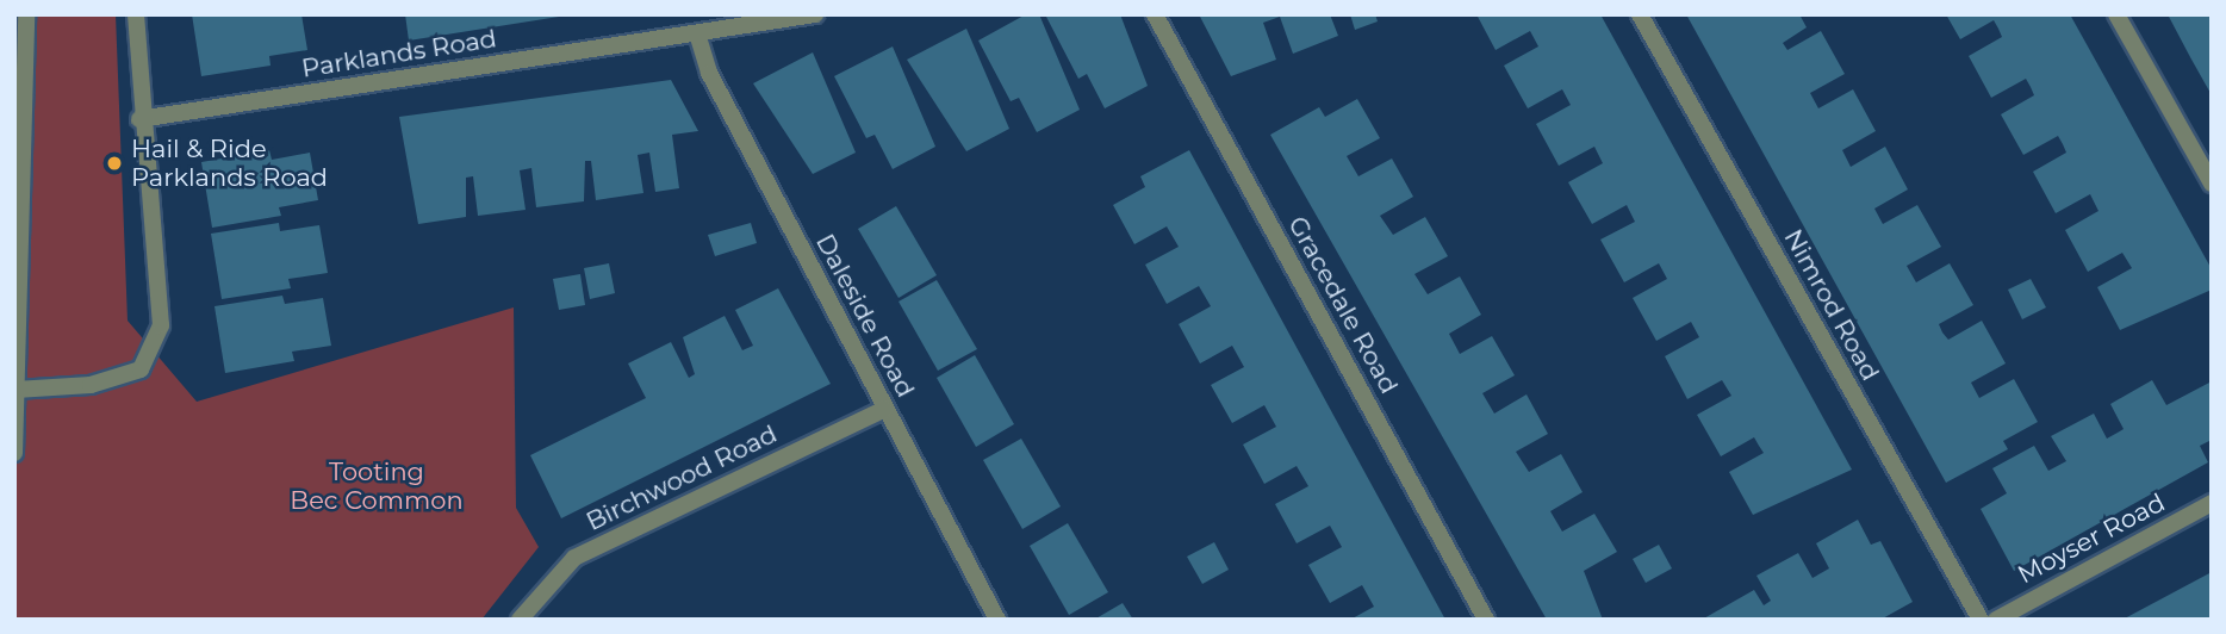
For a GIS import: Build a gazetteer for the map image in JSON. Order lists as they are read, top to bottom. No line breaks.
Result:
{"streets":{"street":["Parklands Road","Gracedale Road","Nimrod Road","Daleside Road","Birchwood Road","Moyser Road"]},"crossings":[["Parklands Road","Daleside Road"],["Daleside Road","Birchwood Road"]],"parks":["Tooting Bec Common"],"places":["Hail & Ride Parklands Road"]}
